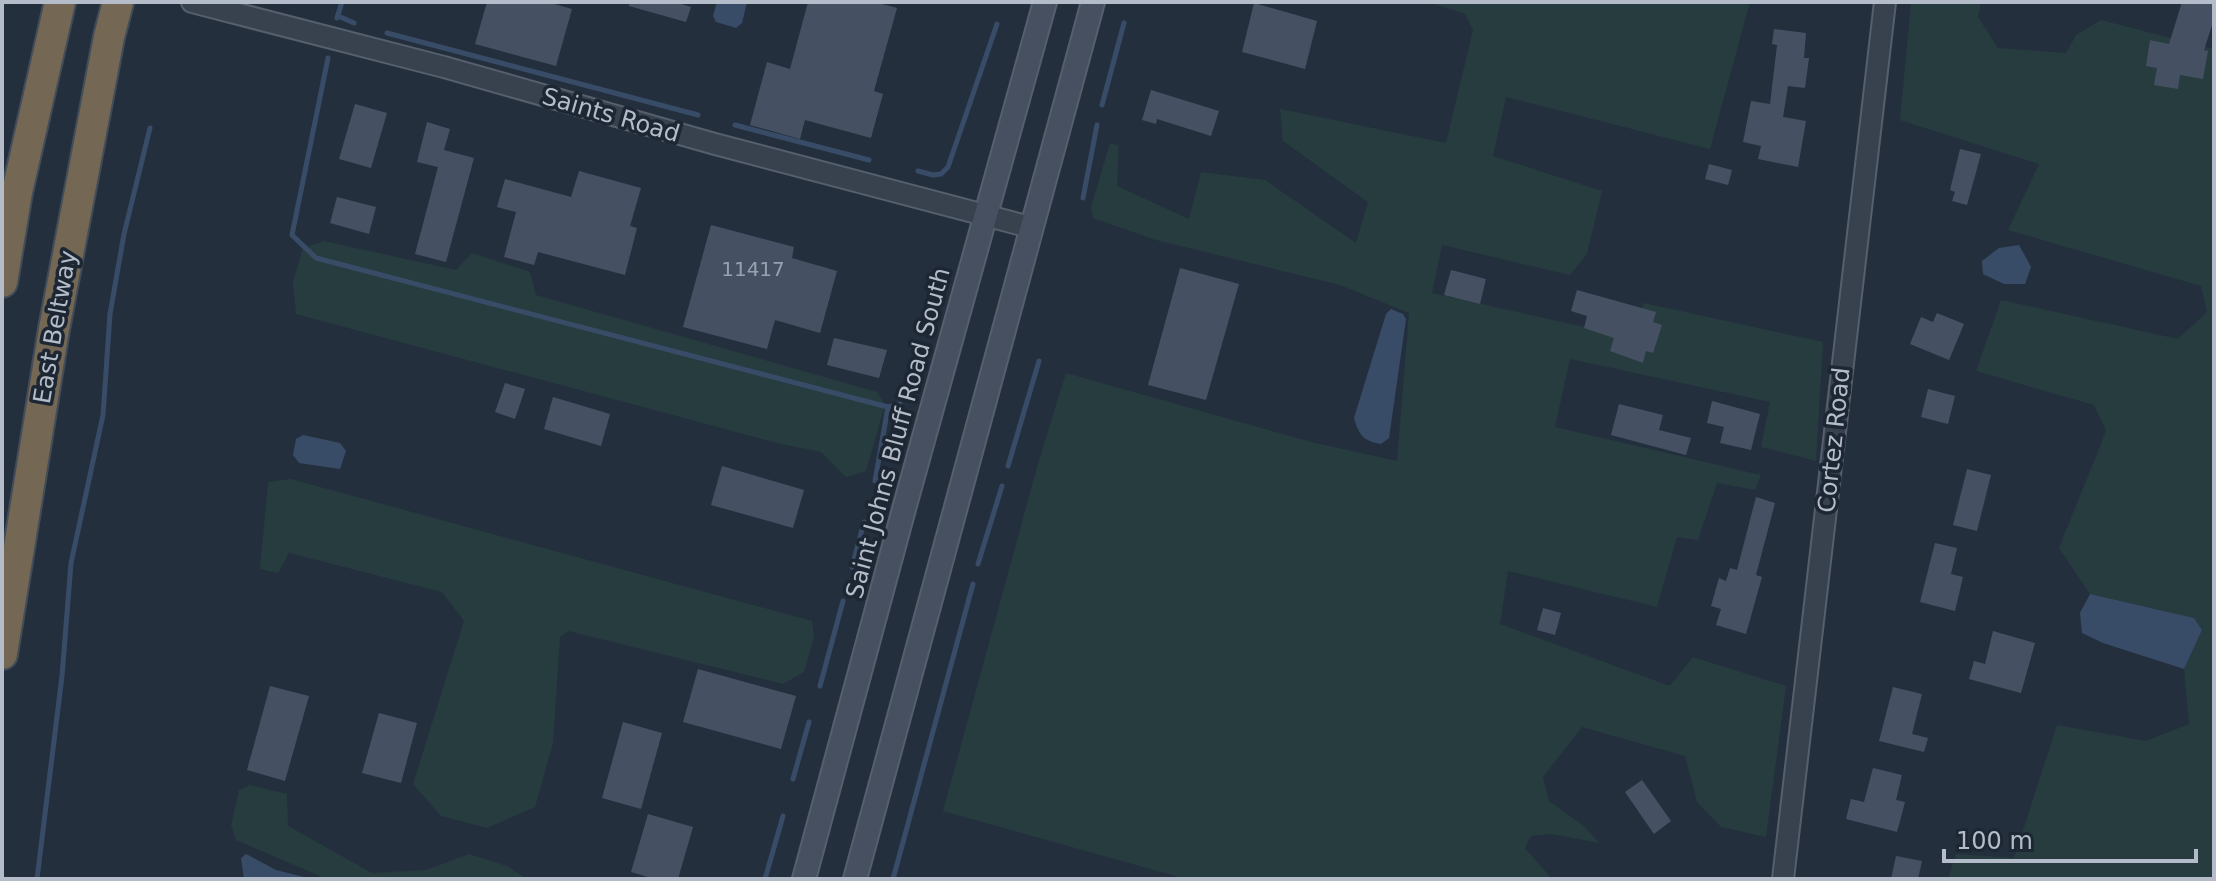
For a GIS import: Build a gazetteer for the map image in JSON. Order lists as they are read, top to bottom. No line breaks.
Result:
{"streets":{"highway":["East Beltway"],"main road":["Saint Johns Bluff Road South"],"street":["Saints Road","Cortez Road"]},"crossings":[["Saints Road","Saint Johns Bluff Road South"]],"house_numbers":["11417"],"scale_bar":"100 m"}
